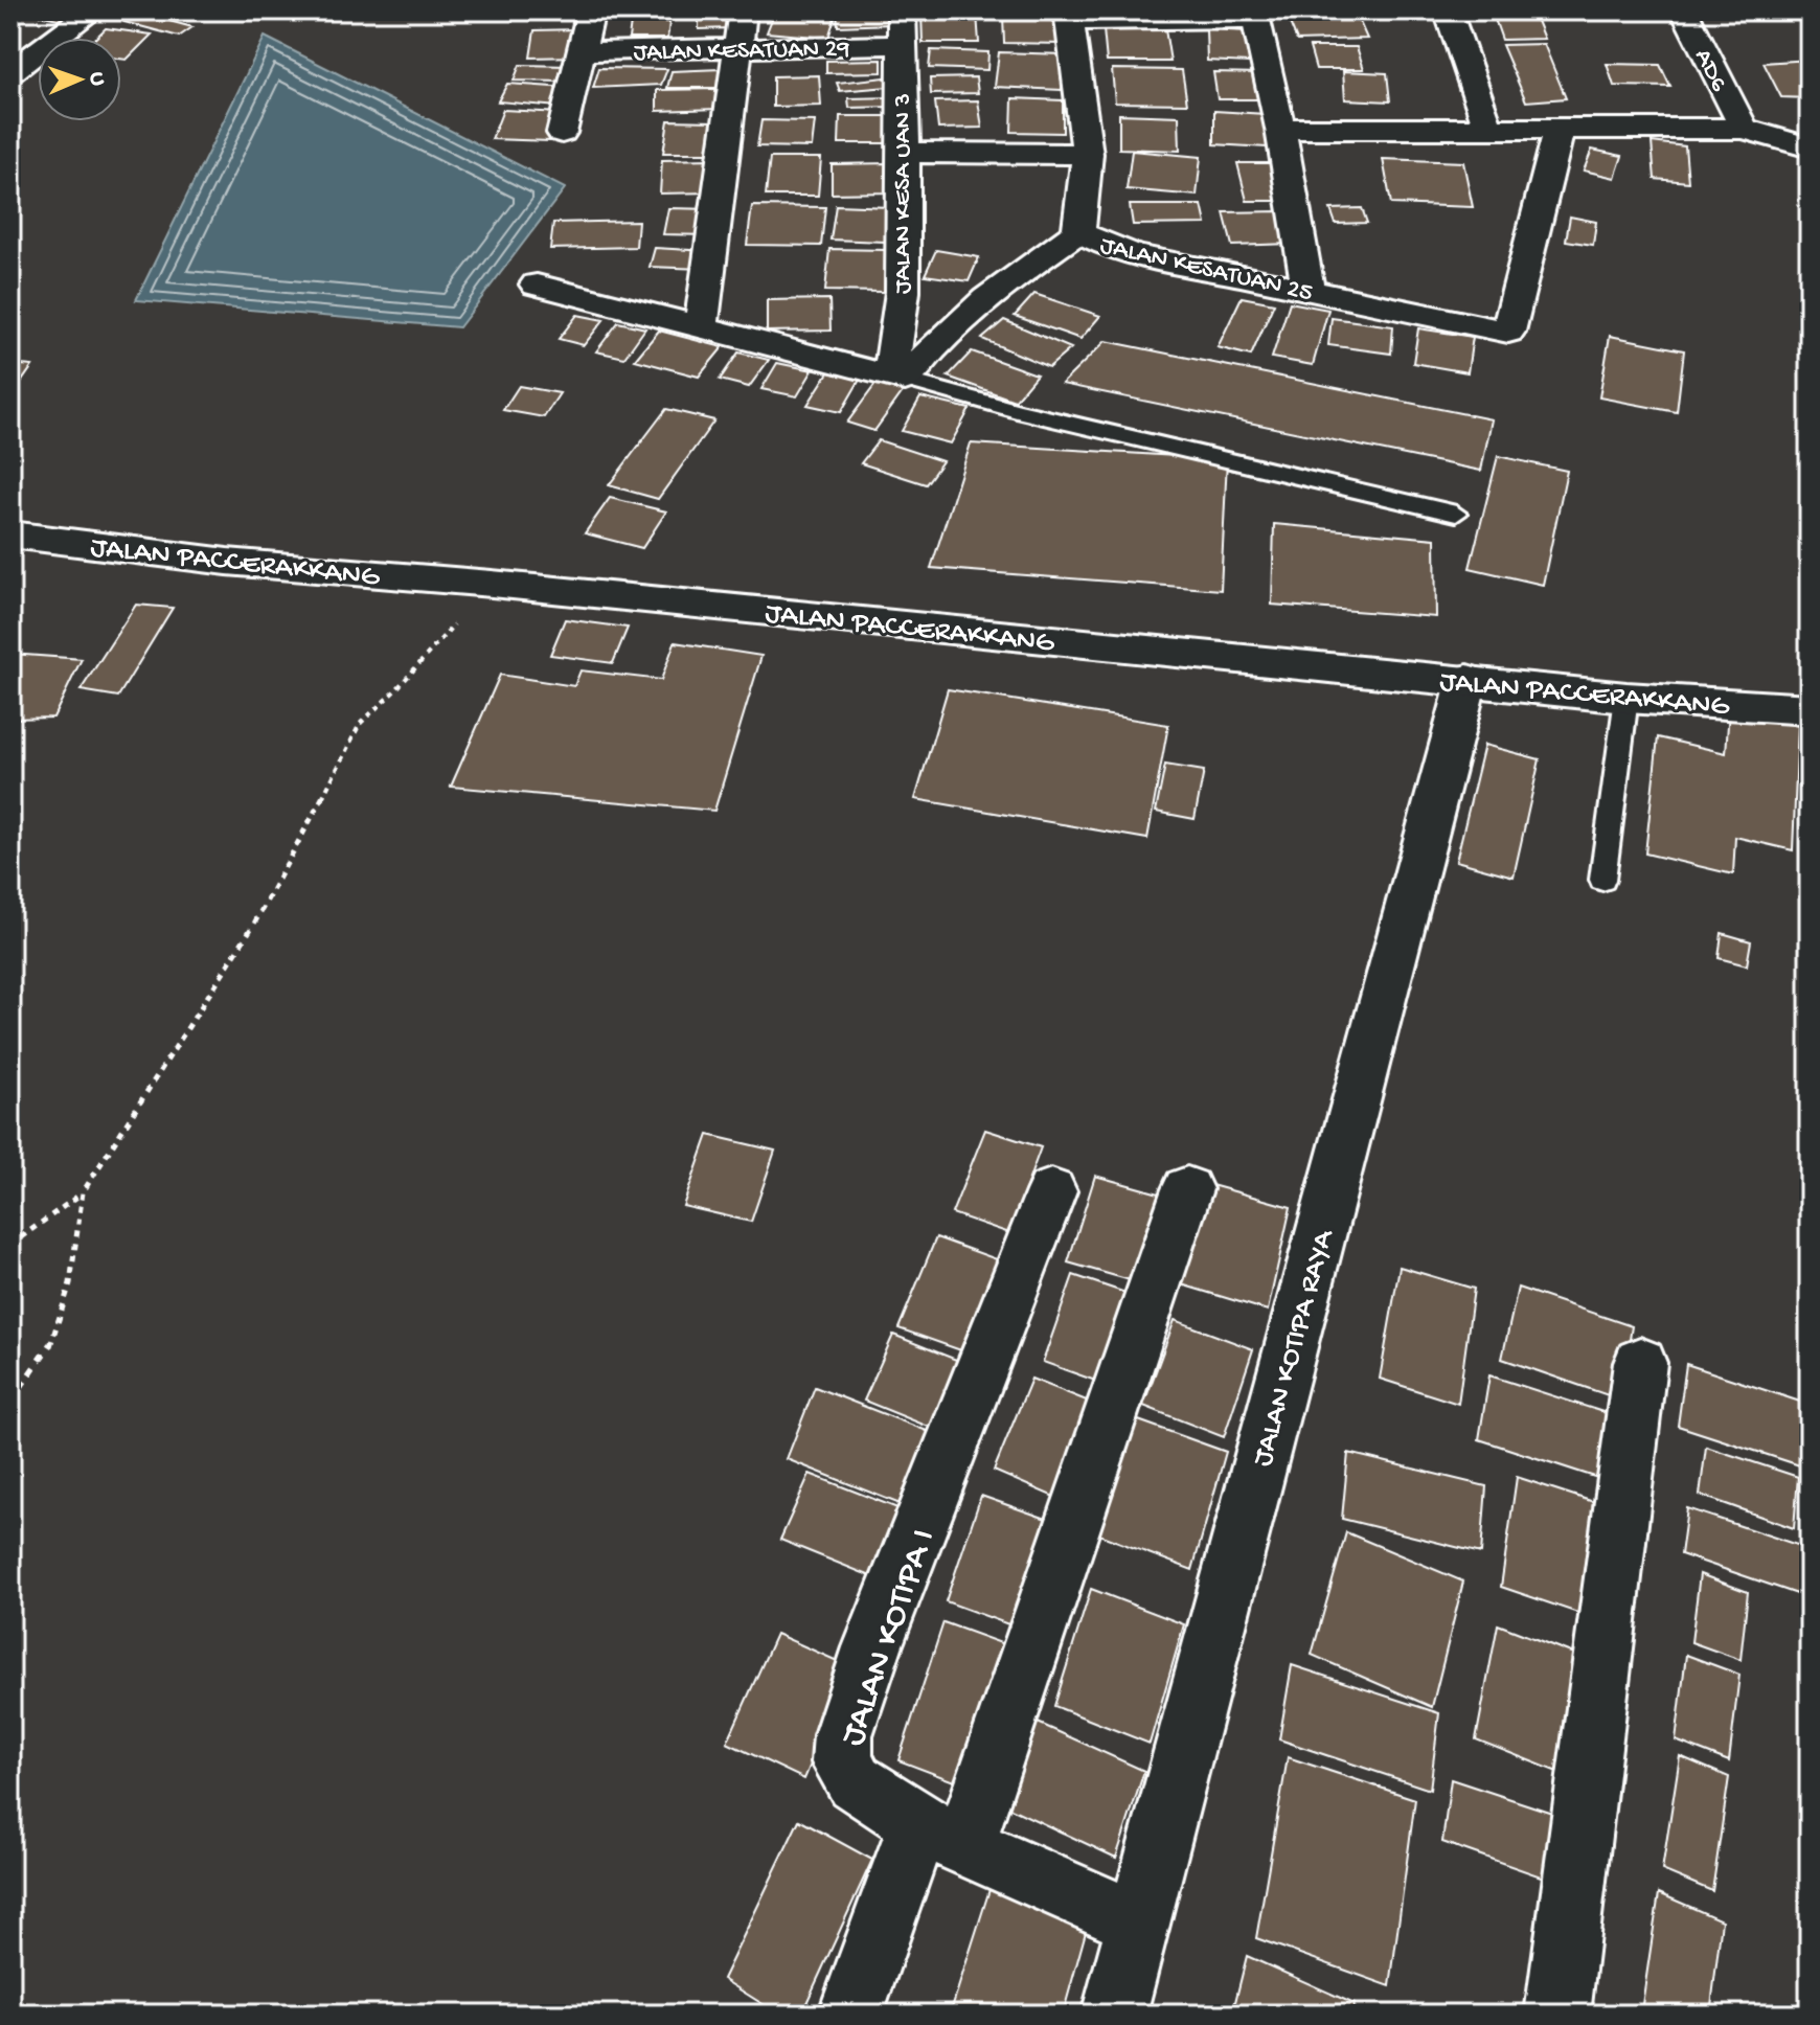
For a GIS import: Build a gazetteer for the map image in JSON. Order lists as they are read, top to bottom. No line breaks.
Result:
{"streets":{"street":["JALAN KESATUAN 29","AD6","JALAN KESA UAN 3","JALAN KESATUAN 25","JALAN PACCERAKKANG","JALAN KOTIPA RAYA","JALAN KOTIPA I"]},"crossings":[["JALAN KESATUAN 29","JALAN KESA UAN 3"],["JALAN PACCERAKKANG","JALAN KOTIPA RAYA"],["JALAN KOTIPA RAYA","JALAN KOTIPA I"]],"north":"right"}
